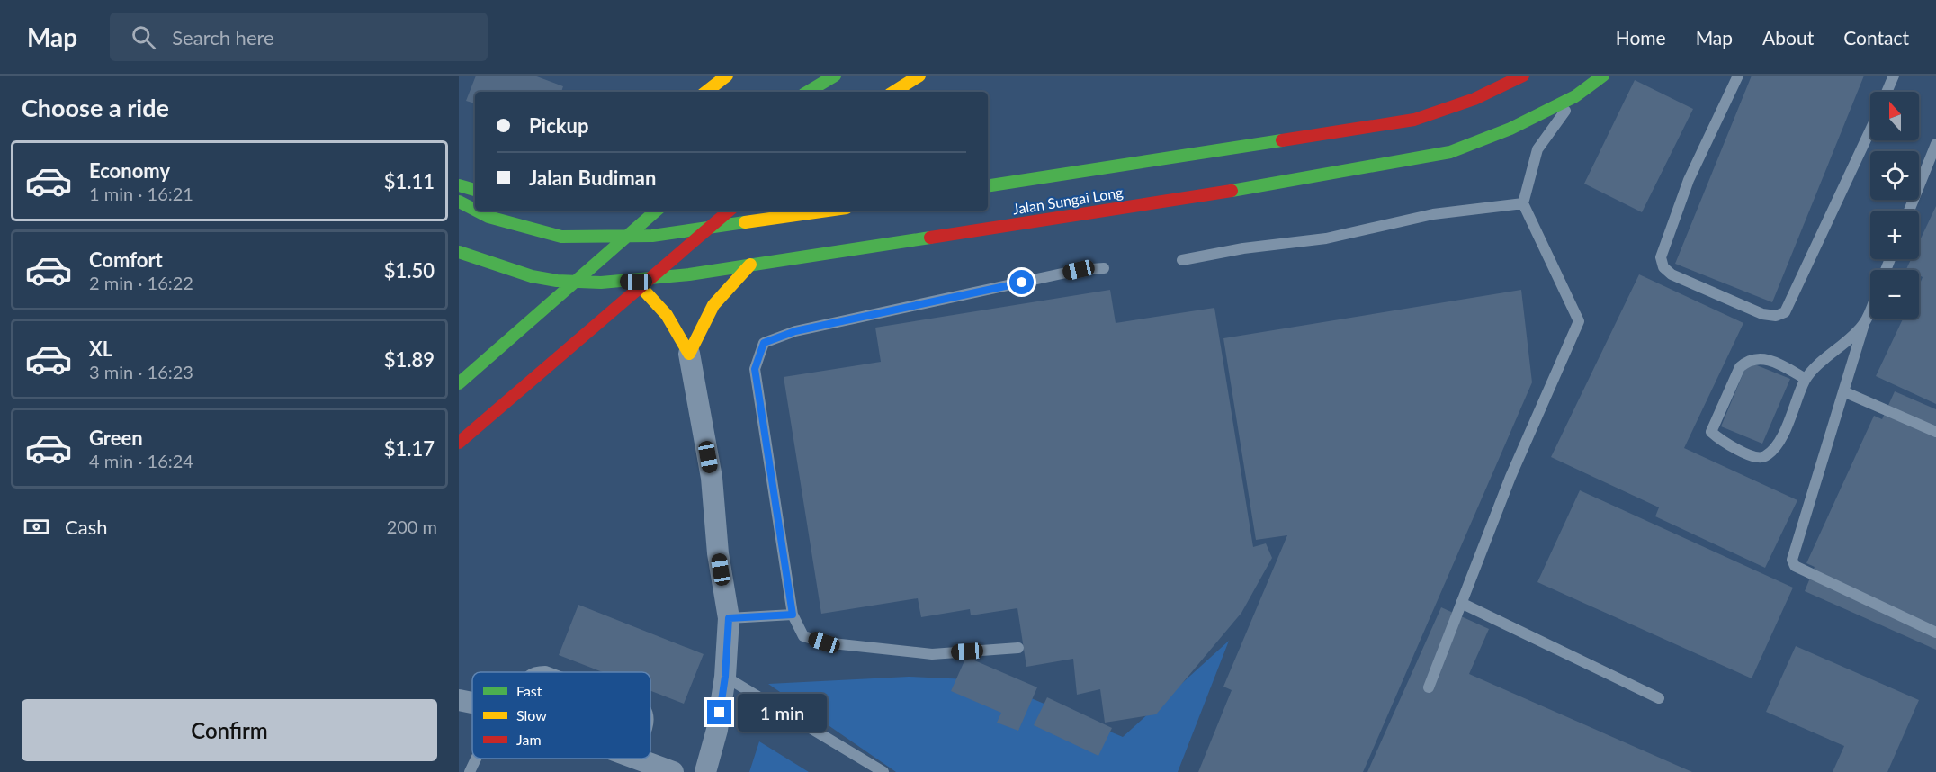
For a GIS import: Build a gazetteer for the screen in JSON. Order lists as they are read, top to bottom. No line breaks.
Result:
{"streets":{"main road":["Jalan Sungai Long"]},"legend":["Fast","Slow","Jam"],"north":"top","page":{"header":"Map","search":"Search here","nav":["Home","Map","About","Contact"],"heading":"Choose a ride","map_buttons":["+","−"],"banner":["Pickup","Jalan Budiman"],"list":[{"name":"Economy","note":"1 min · 16:21","value":"$1.11"},{"name":"Comfort","note":"2 min · 16:22","value":"$1.50"},{"name":"XL","note":"3 min · 16:23","value":"$1.89"},{"name":"Green","note":"4 min · 16:24","value":"$1.17"}],"pay":["Cash","200 m"],"buttons":"Confirm","bubble":"1 min"}}
